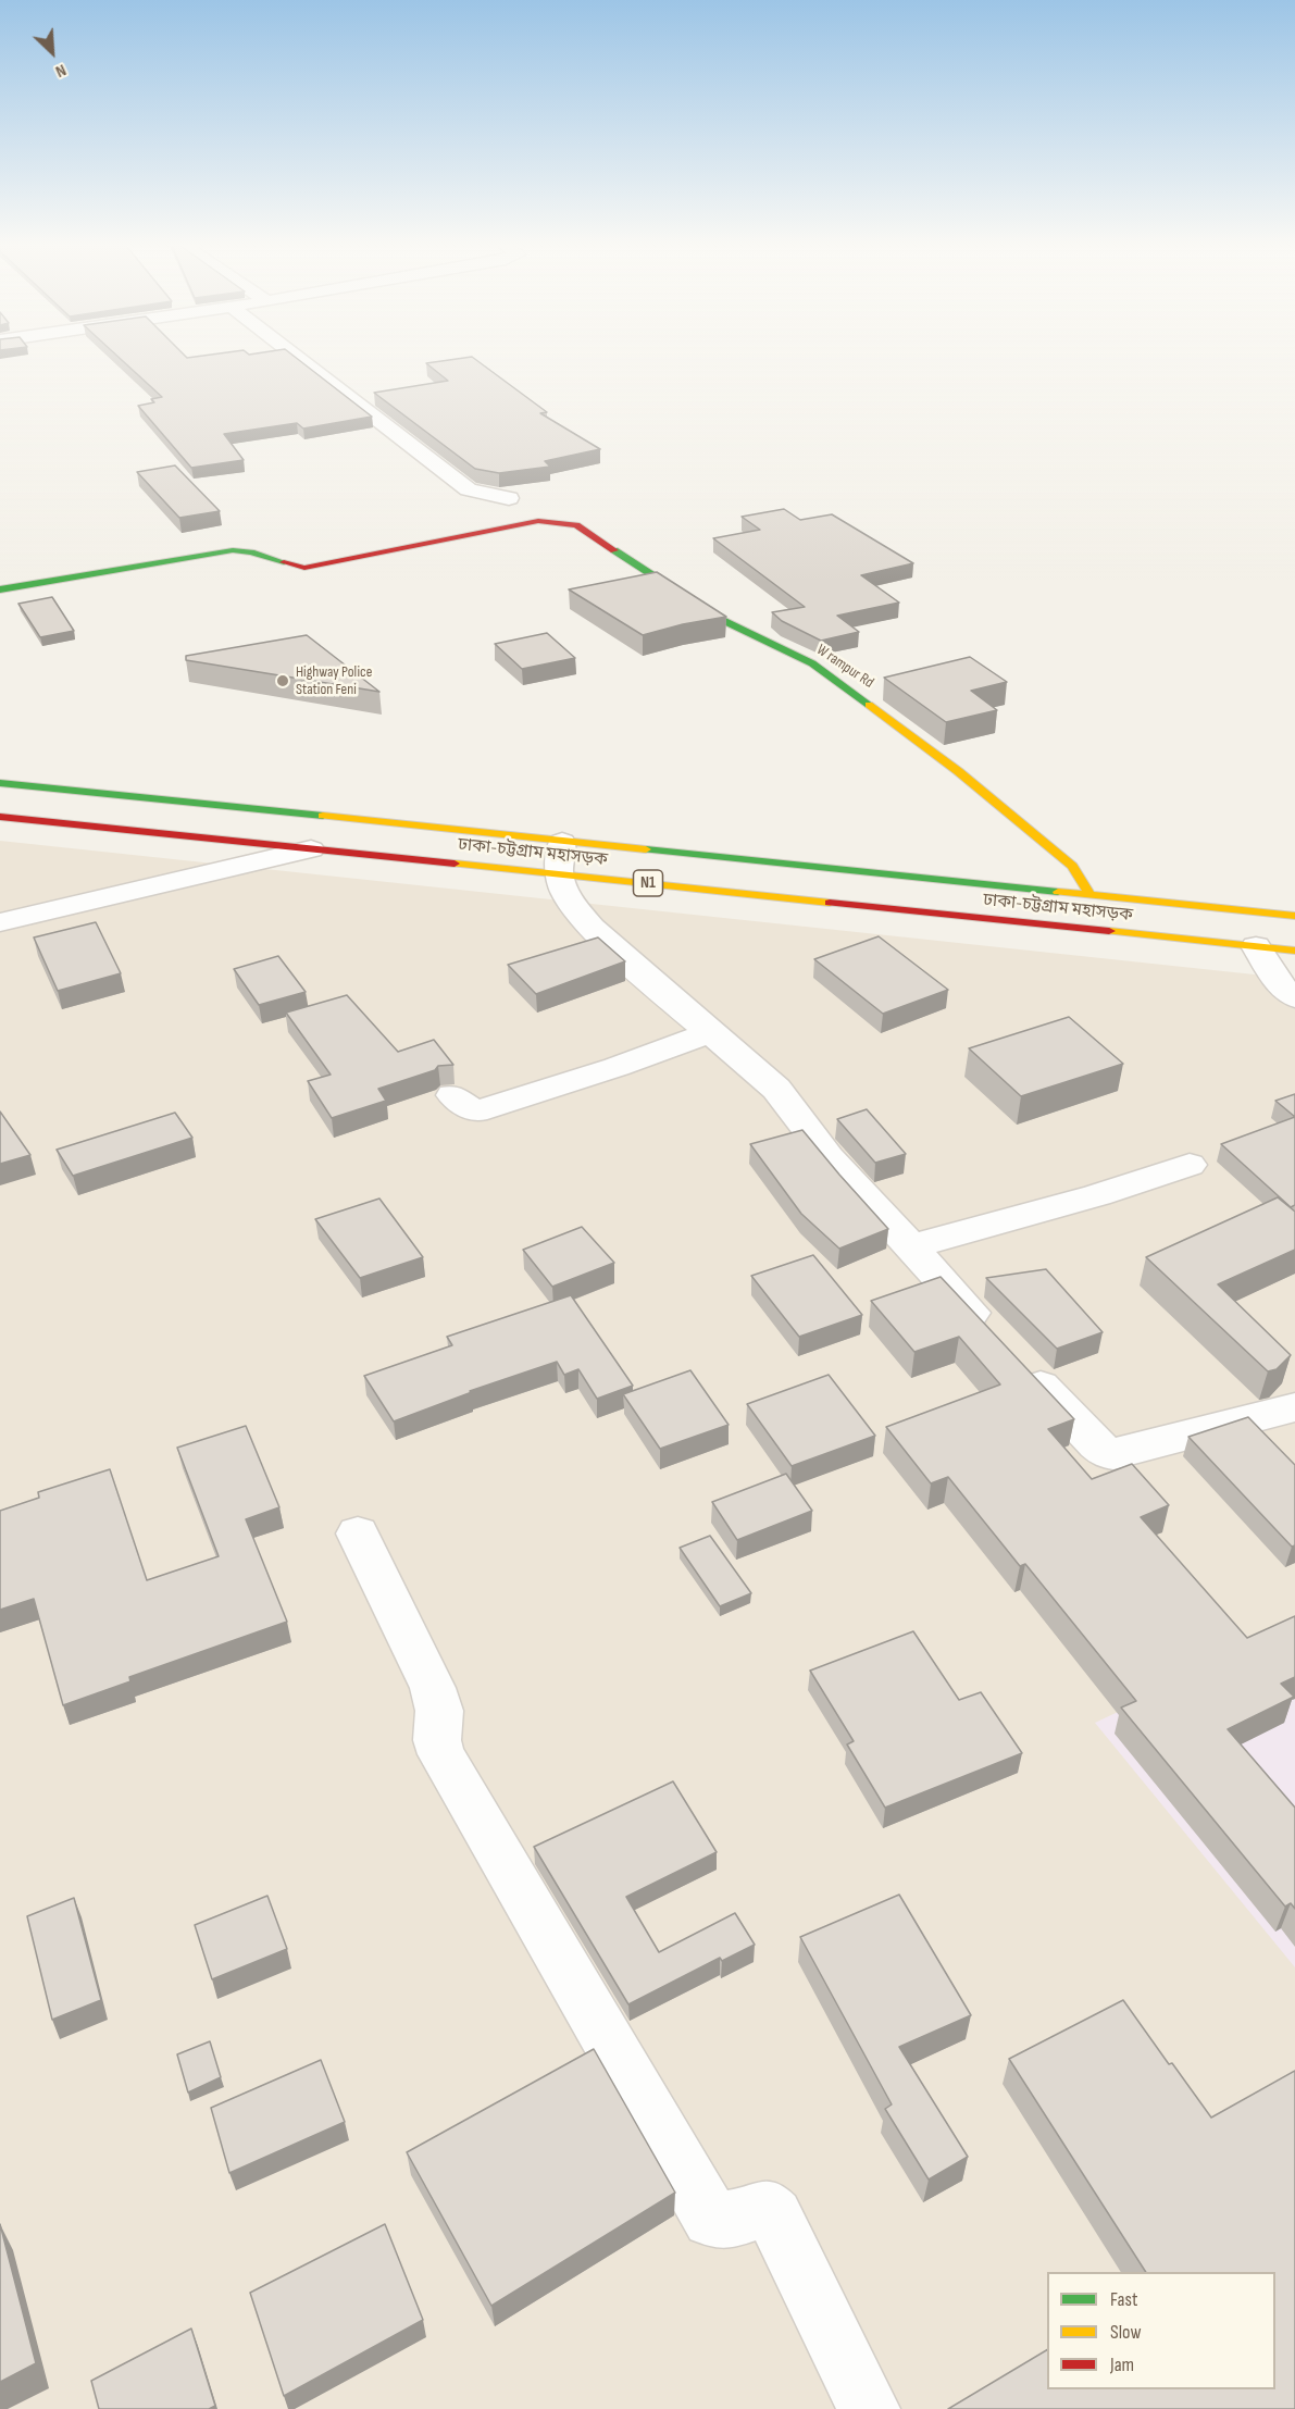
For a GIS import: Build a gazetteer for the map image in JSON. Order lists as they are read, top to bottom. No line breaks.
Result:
{"streets":{"main road":["W rampur Rd","ঢাকা-চট্টগ্রাম মহাসড়ক","N1"]},"crossings":[["W rampur Rd","ঢাকা-চট্টগ্রাম মহাসড়ক"]],"places":["Highway Police Station Feni"],"legend":["Fast","Slow","Jam"],"north":"bottom right"}
